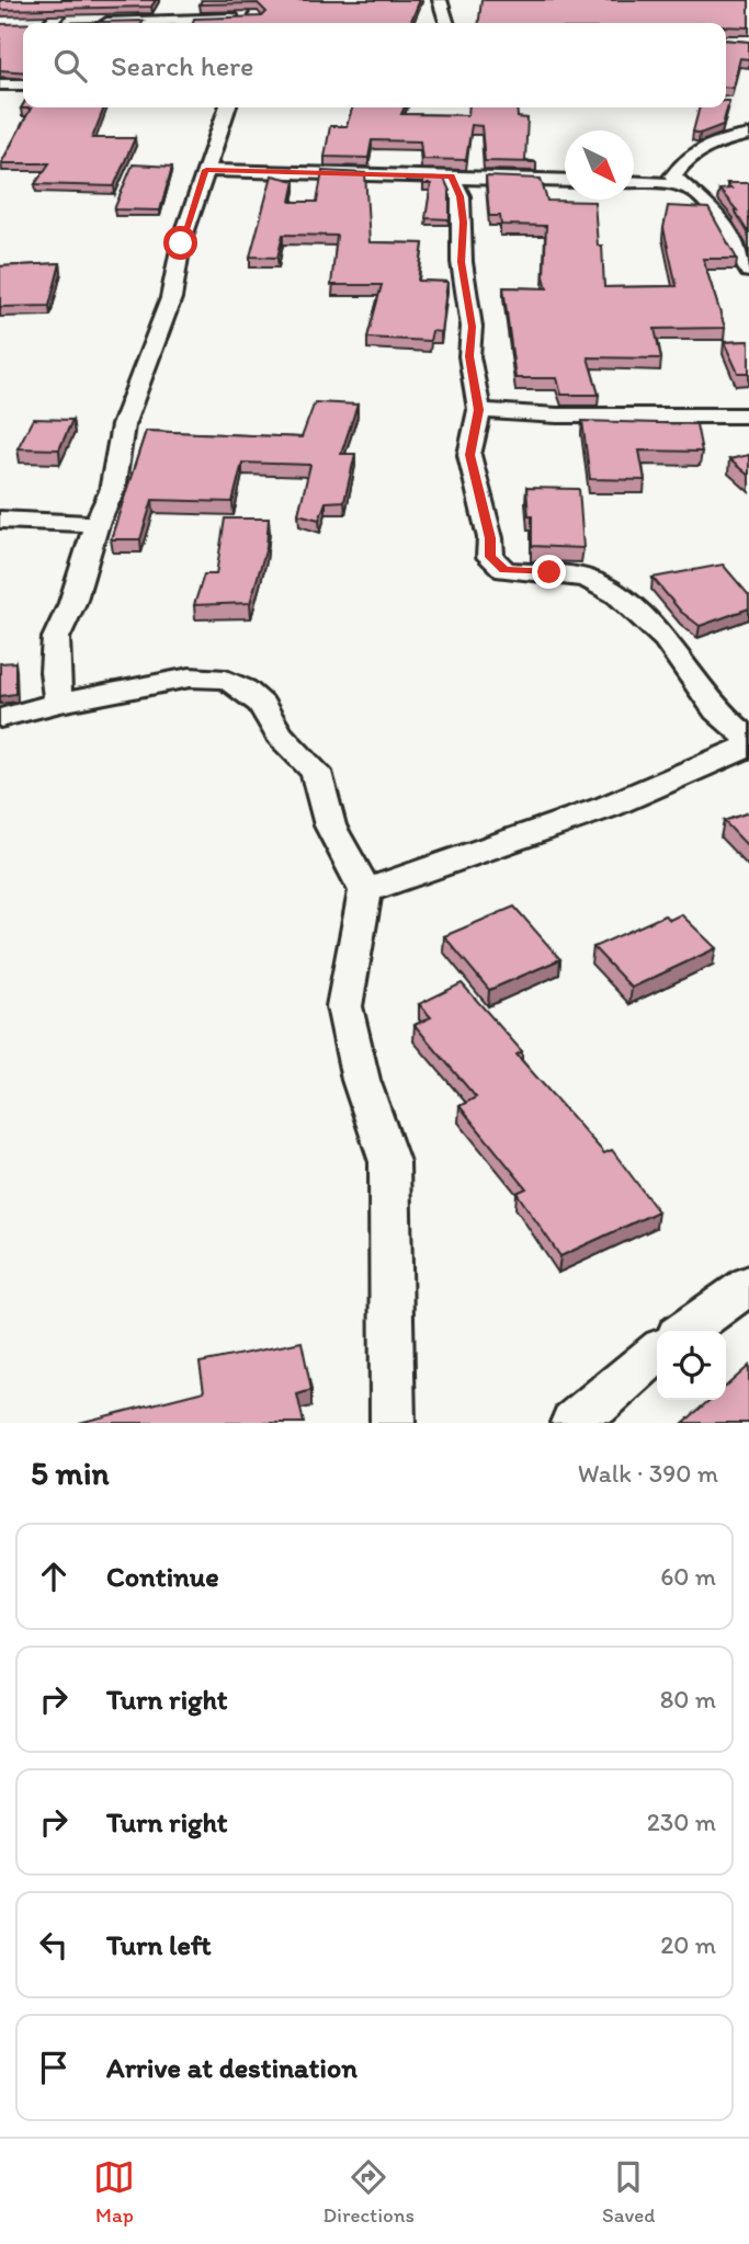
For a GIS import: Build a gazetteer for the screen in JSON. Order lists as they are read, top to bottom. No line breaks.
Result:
{"north":"bottom right","page":{"search":"Search here","heading":["5 min","Walk · 390 m"],"list":[["Continue","60 m"],["Turn right","80 m"],["Turn right","230 m"],["Turn left","20 m"],"Arrive at destination"],"nav":["Map","Directions","Saved"]}}
